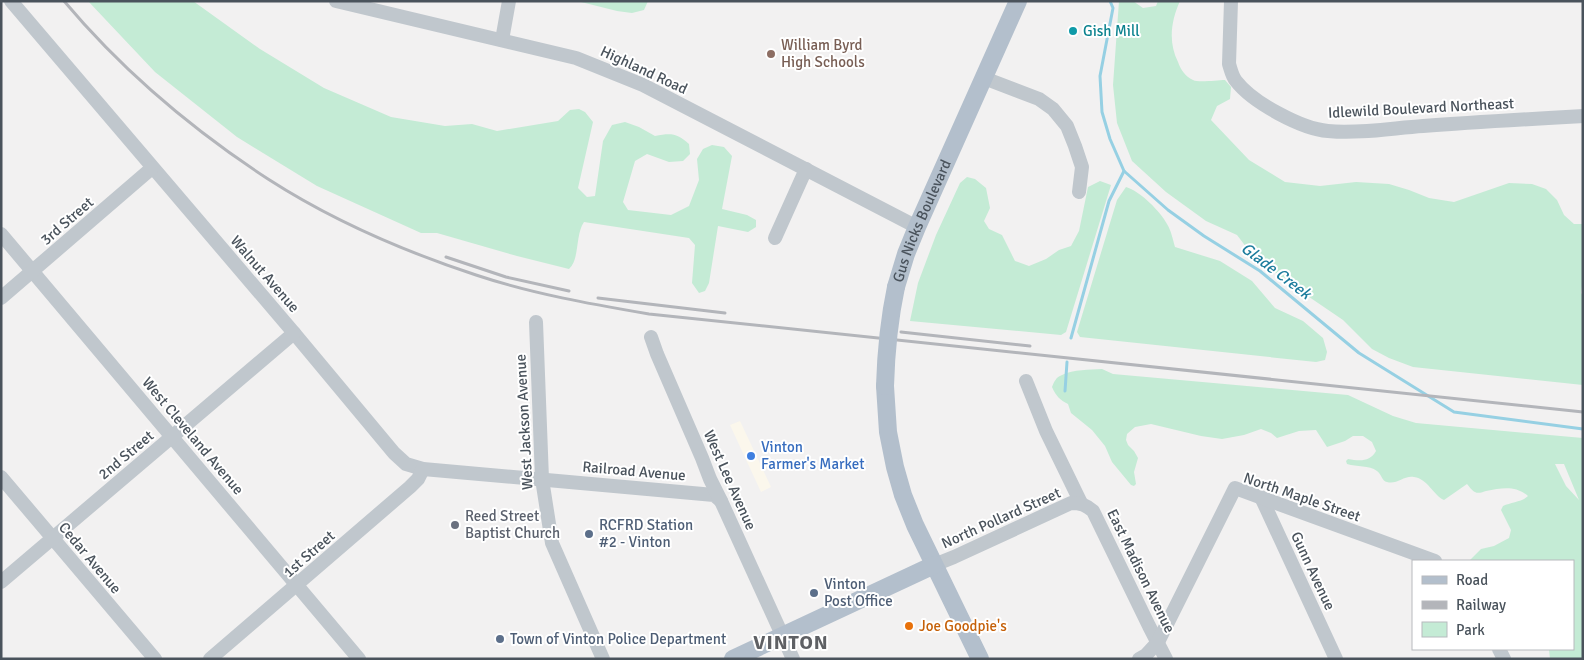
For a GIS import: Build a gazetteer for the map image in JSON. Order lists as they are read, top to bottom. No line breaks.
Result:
{"streets":{"main road":["Gus Nicks Boulevard"],"street":["Highland Road","Idlewild Boulevard Northeast","3rd Street","Walnut Avenue","West Jackson Avenue","West Cleveland Avenue","2nd Street","Railroad Avenue","West Lee Avenue","North Maple Street","North Pollard Street","1st Street","Cedar Avenue","East Madison Avenue","Gunn Avenue"]},"crossings":[["Highland Road","Gus Nicks Boulevard"],["3rd Street","Walnut Avenue"],["3rd Street","West Cleveland Avenue"],["Gus Nicks Boulevard","North Pollard Street"],["Walnut Avenue","West Jackson Avenue"],["Walnut Avenue","2nd Street"],["Walnut Avenue","Railroad Avenue"],["Walnut Avenue","1st Street"],["West Jackson Avenue","Railroad Avenue"],["West Cleveland Avenue","2nd Street"],["West Cleveland Avenue","1st Street"],["2nd Street","Cedar Avenue"],["Railroad Avenue","West Lee Avenue"],["North Maple Street","East Madison Avenue"],["North Maple Street","Gunn Avenue"],["North Pollard Street","East Madison Avenue"]],"districts":["VINTON"],"water":["Glade Creek"],"places":["Gish Mill","William Byrd High Schools","Vinton Farmer's Market","Reed Street Baptist Church","RCFRD Station #2 - Vinton","Vinton Post Office","Joe Goodpie's","Town of Vinton Police Department"],"legend":["Road","Railway","Park"]}
